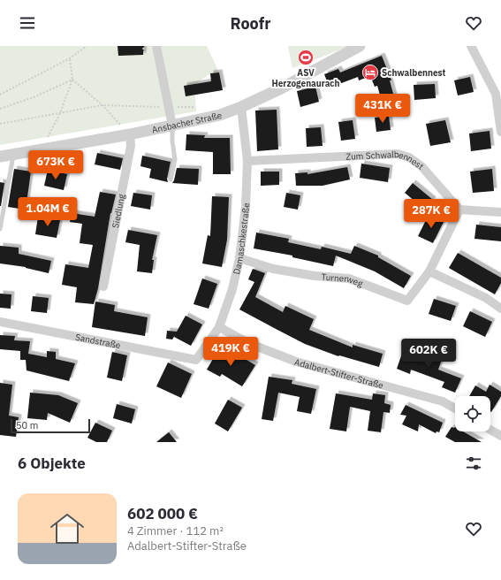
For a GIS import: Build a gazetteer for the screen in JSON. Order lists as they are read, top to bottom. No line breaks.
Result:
{"streets":{"street":["Ansbacher Straße","Zum Schwalbennest","Siedlung","Damaschkestraße","Turnerweg","Sandstraße","Adalbert-Stifter-Straße"]},"crossings":[["Ansbacher Straße","Siedlung"],["Ansbacher Straße","Damaschkestraße"],["Zum Schwalbennest","Damaschkestraße"],["Zum Schwalbennest","Turnerweg"],["Damaschkestraße","Turnerweg"],["Damaschkestraße","Sandstraße"],["Damaschkestraße","Adalbert-Stifter-Straße"]],"places":{"sports":["ASV Herzogenaurach"],"hotel":["Schwalbennest"]},"scale_bar":"50 m","page":{"header":"Roofr","price":["431K €","673K €","1.04M €","287K €","419K €","602K €"],"scale":"50 m","heading":"6 Objekte","list":[{"name":"602 000 €","note":"4 Zimmer · 112 m² · Adalbert-Stifter-Straße"}]}}
